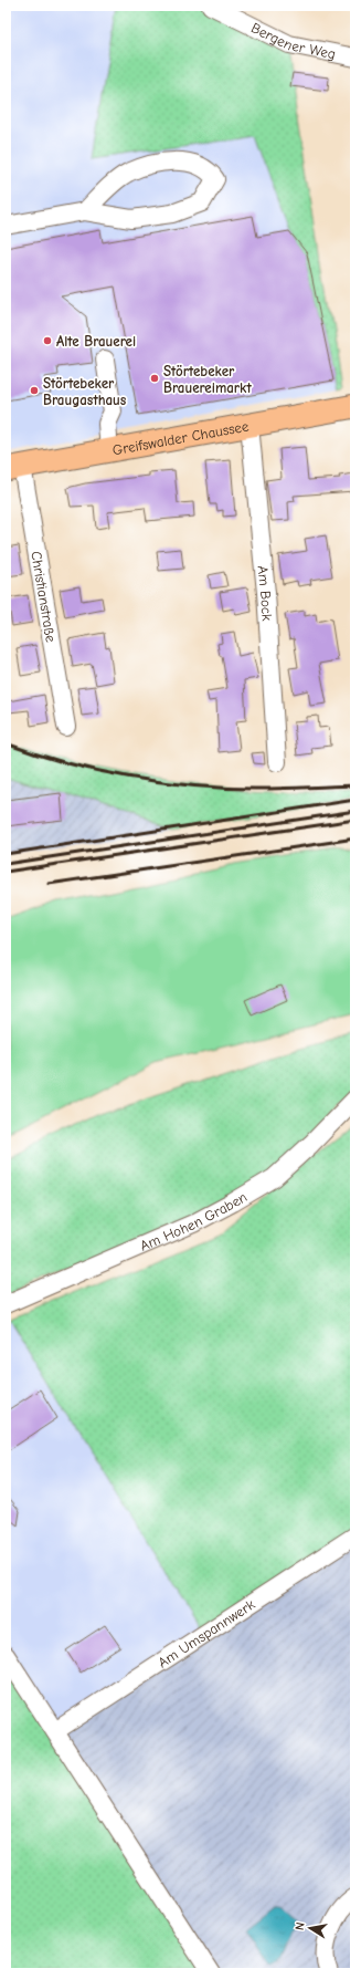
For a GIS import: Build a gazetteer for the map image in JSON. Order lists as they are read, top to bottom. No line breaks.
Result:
{"streets":{"main road":["Greifswalder Chaussee"],"street":["Bergener Weg","Am Bock","Christianstraße","Am Hohen Graben","Am Umspannwerk"]},"crossings":[["Greifswalder Chaussee","Am Bock"],["Greifswalder Chaussee","Christianstraße"]],"places":["Alte Brauerei","Störtebeker Brauereimarkt","Störtebeker Braugasthaus"],"north":"left"}
